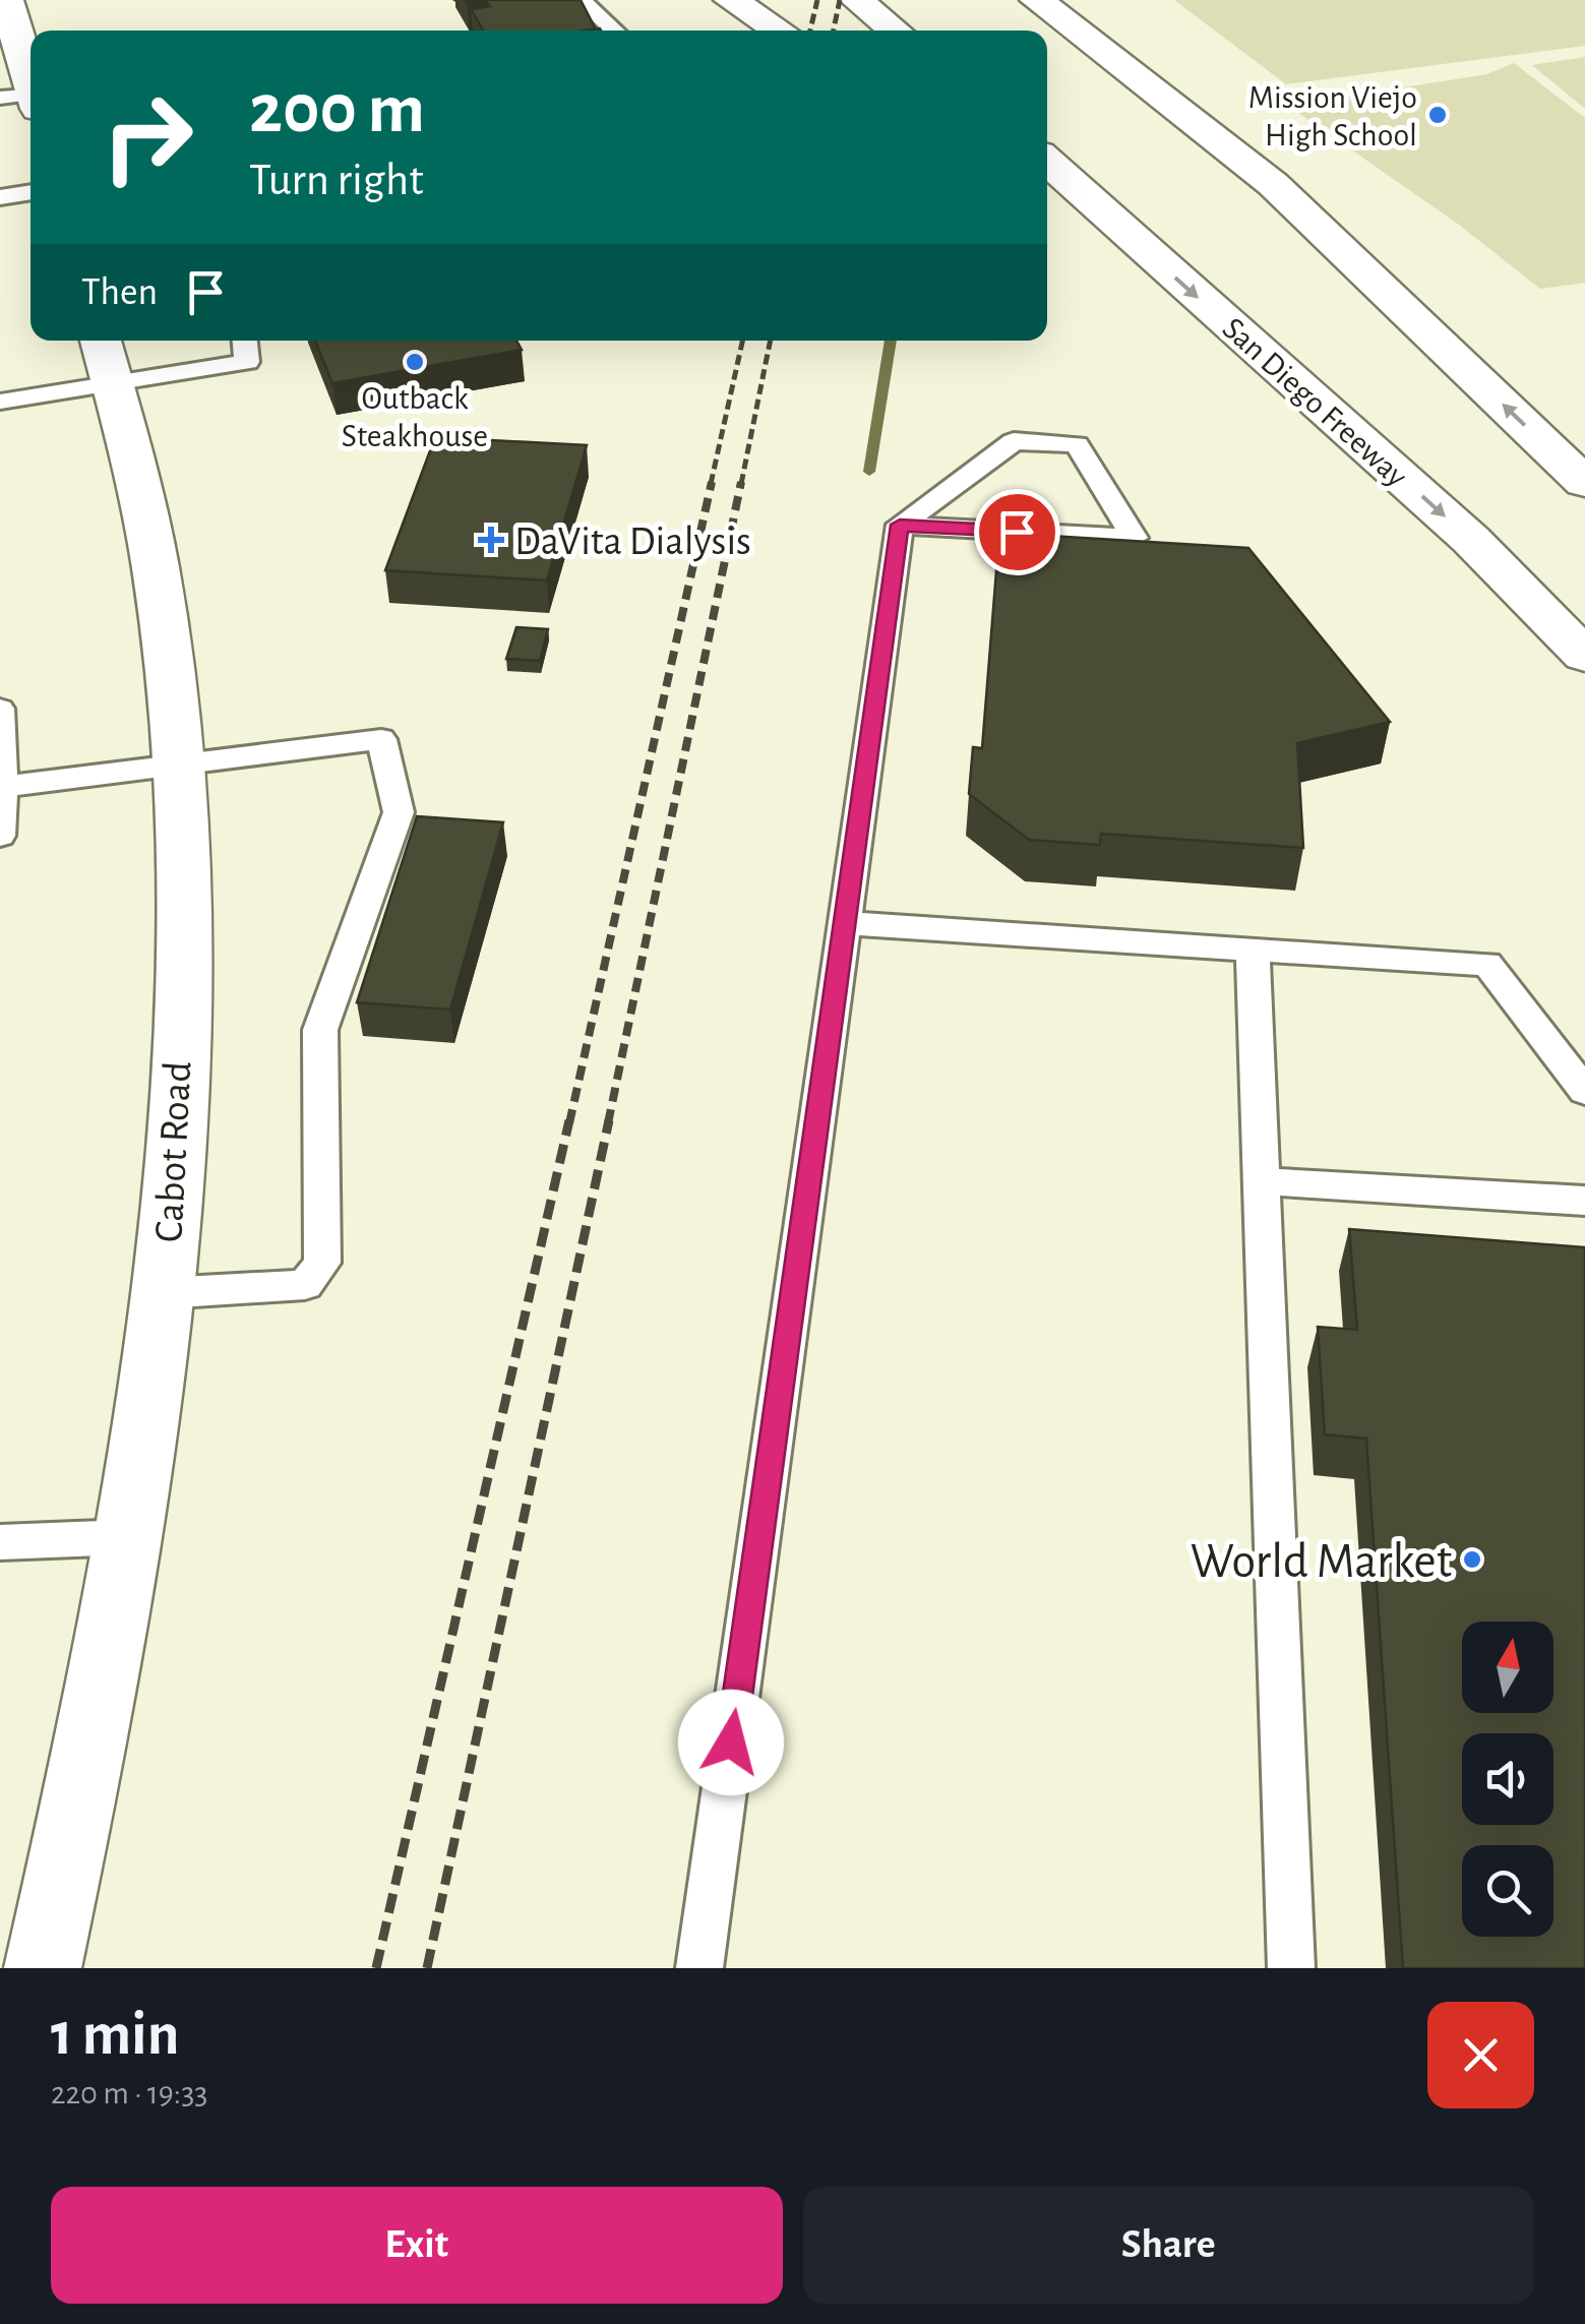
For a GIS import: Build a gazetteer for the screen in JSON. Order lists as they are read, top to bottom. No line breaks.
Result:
{"streets":{"main road":["San Diego Freeway","Cabot Road"]},"places":{"other":["Mission Viejo High School","Outback Steakhouse","World Market"],"health":["DaVita Dialysis"]},"north":"top","page":{"turn":["200 m","Turn right"],"then":"Then","heading":["1 min","220 m · 19:33"],"buttons":["Exit","Share"]}}
